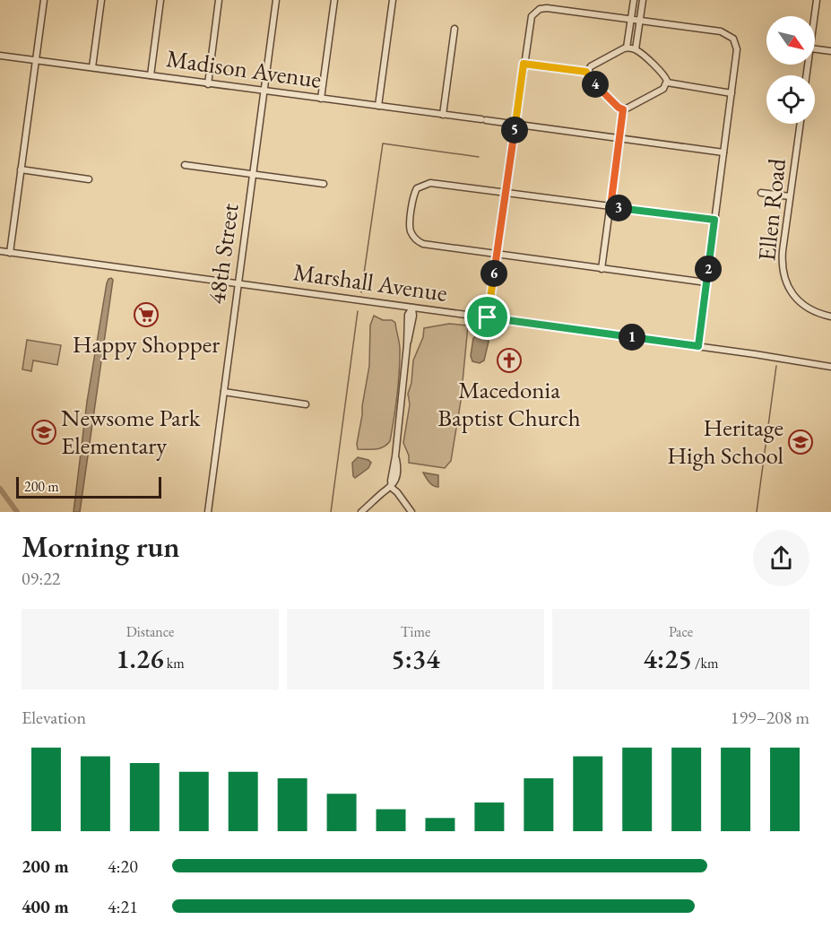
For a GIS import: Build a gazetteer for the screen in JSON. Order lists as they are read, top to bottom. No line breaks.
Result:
{"streets":{"street":["Madison Avenue","Ellen Road","48th Street","Marshall Avenue"]},"crossings":[["Madison Avenue","48th Street"],["48th Street","Marshall Avenue"]],"places":{"supermarket":["Happy Shopper"],"church":["Macedonia Baptist Church"],"school or university":["Newsome Park Elementary","Heritage High School"]},"scale_bar":"200 m","north":"bottom right","page":{"pins":["4","5","3","2","6","1"],"scale":"200 m","heading":["Morning run","09:22"],"stats":[["Distance","1.26 km"],["Time","5:34"],["Pace","4:25 /km"]],"chart":["Elevation","199–208 m"],"list":[{"name":"200 m","note":"4:20"},{"name":"400 m","note":"4:21"}]}}
